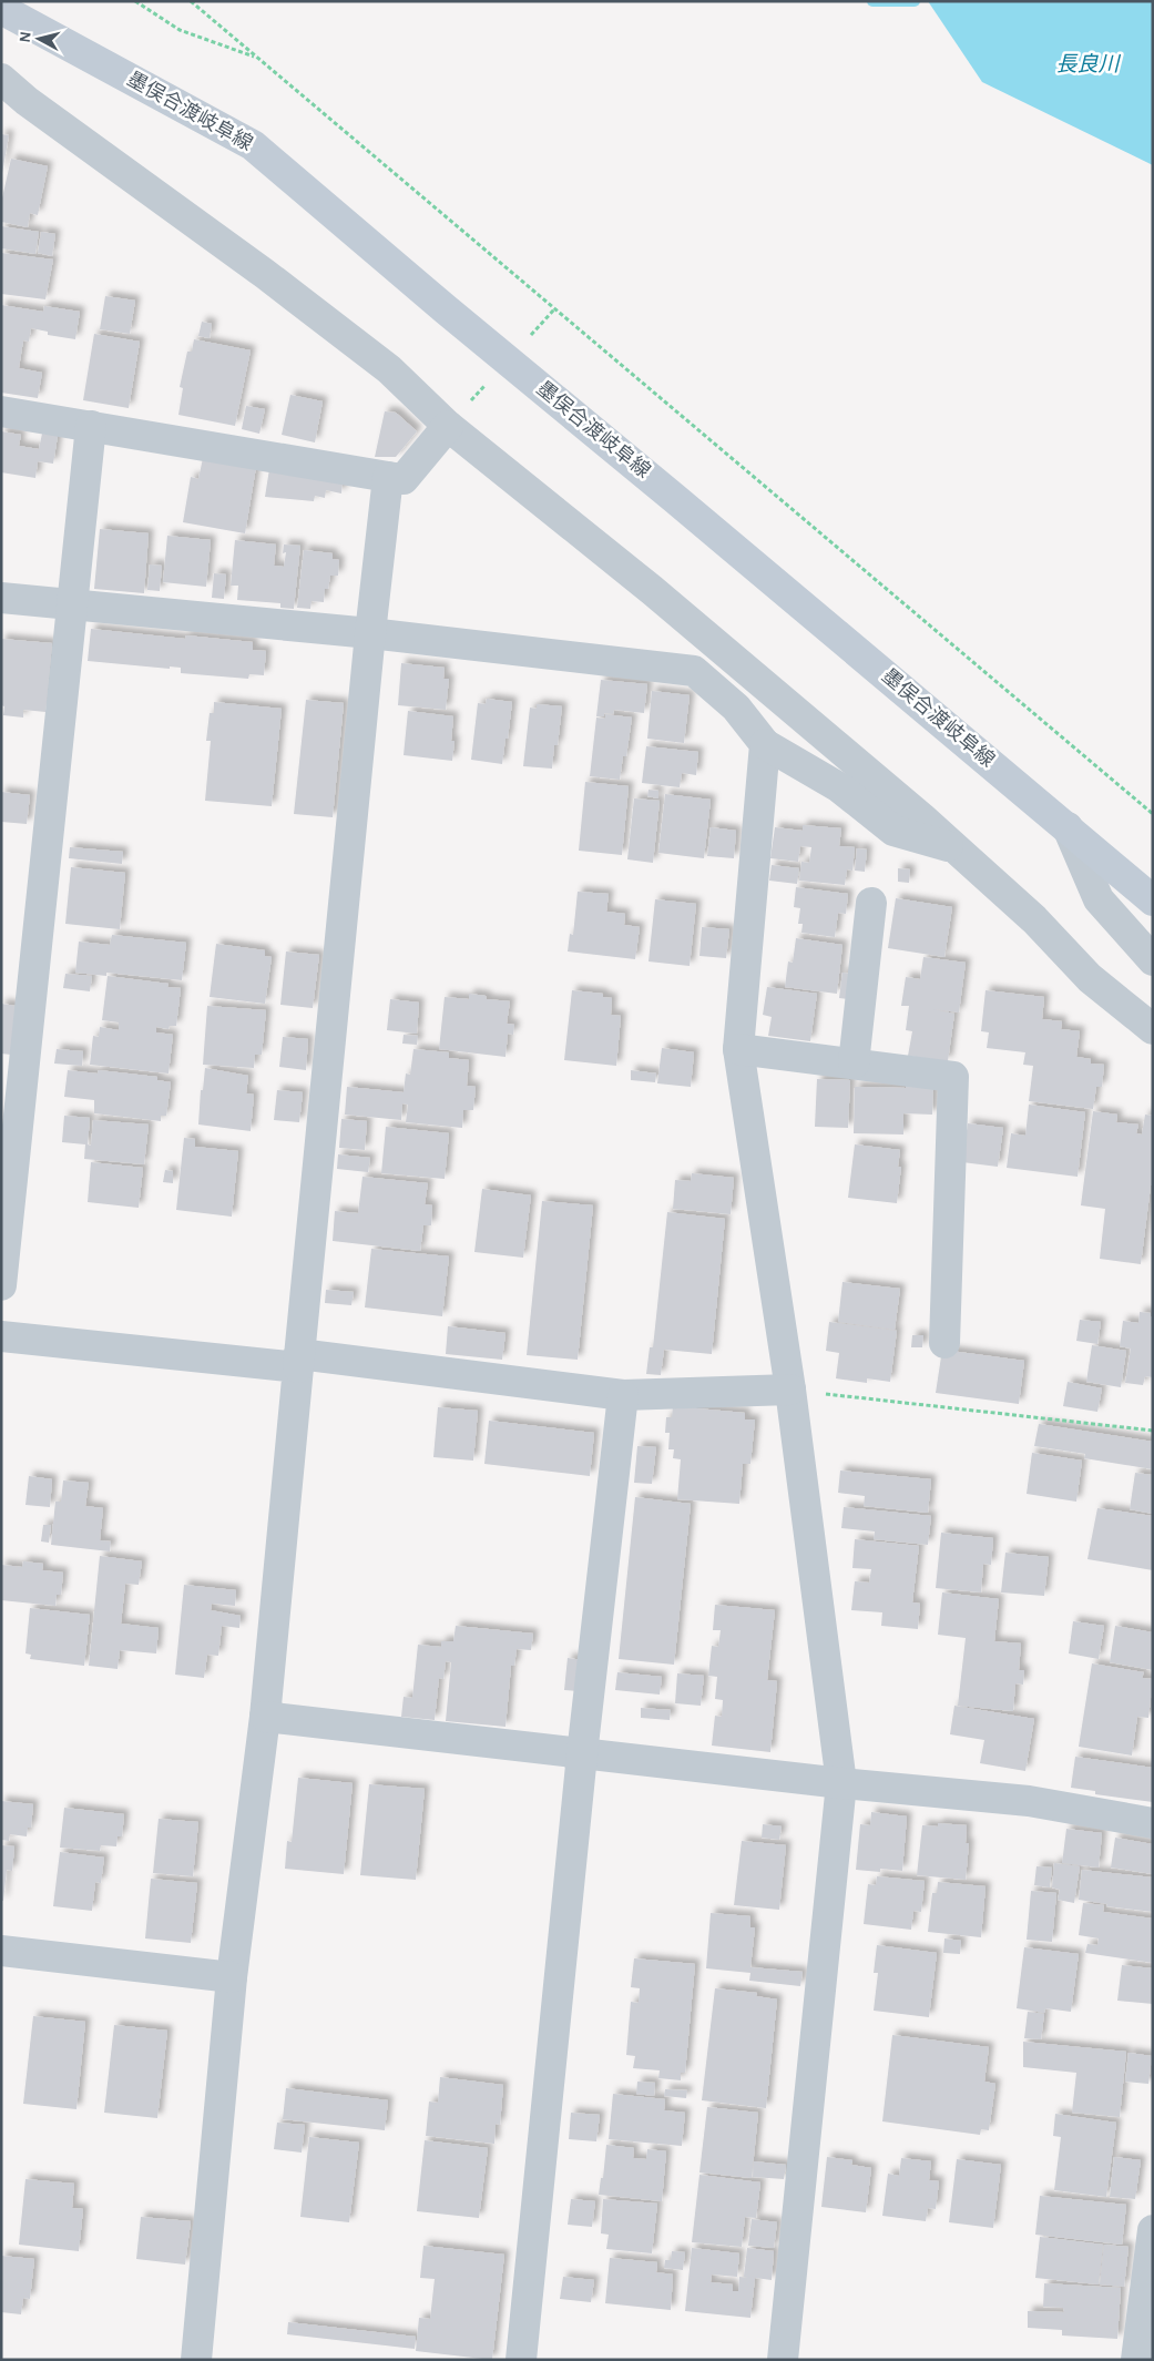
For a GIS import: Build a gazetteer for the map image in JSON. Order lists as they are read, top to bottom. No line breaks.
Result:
{"streets":{"main road":["墨俣合渡岐阜線"]},"water":["長良川"],"north":"left"}
